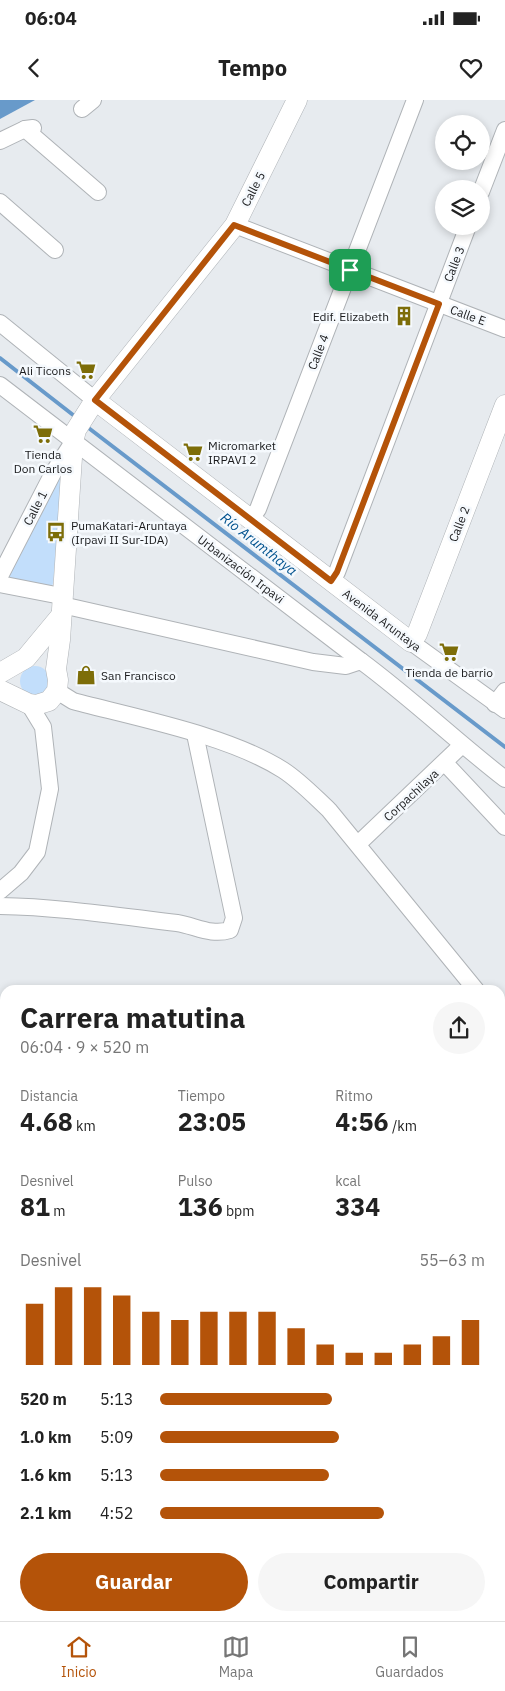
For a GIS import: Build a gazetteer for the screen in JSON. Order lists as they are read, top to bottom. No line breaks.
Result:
{"streets":{"main road":["Calle 5","Calle 2","Avenida Aruntaya"],"street":["Calle 3","Calle E","Calle 4","Calle 1","Urbanización Irpavi","Corpachilaya"]},"crossings":[["Calle 5","Calle E"],["Calle 5","Avenida Aruntaya"],["Calle 3","Calle E"],["Calle 3","Avenida Aruntaya"],["Calle E","Calle 4"],["Calle 4","Avenida Aruntaya"],["Calle 1","Urbanización Irpavi"],["Calle 2","Avenida Aruntaya"],["Urbanización Irpavi","Corpachilaya"]],"water":["Río Arumthaya"],"places":{"building":["Edif. Elizabeth"],"supermarket":["Ali Ticons","Tienda Don Carlos","Micromarket IRPAVI 2","Tienda de barrio"],"bus stop":["PumaKatari-Aruntaya (Irpavi II Sur-IDA)"],"shop":["San Francisco"]},"page":{"status":"06:04","header":"Tempo","heading":["Carrera matutina","06:04 · 9 × 520 m"],"stats":[["Distancia","4.68 km"],["Tiempo","23:05"],["Ritmo","4:56 /km"],["Desnivel","81 m"],["Pulso","136 bpm"],["kcal","334"]],"chart":["Desnivel","55–63 m"],"list":[{"name":"520 m","note":"5:13"},{"name":"1.0 km","note":"5:09"},{"name":"1.6 km","note":"5:13"},{"name":"2.1 km","note":"4:52"}],"buttons":["Guardar","Compartir"],"tabs":["Inicio","Mapa","Guardados"]}}
